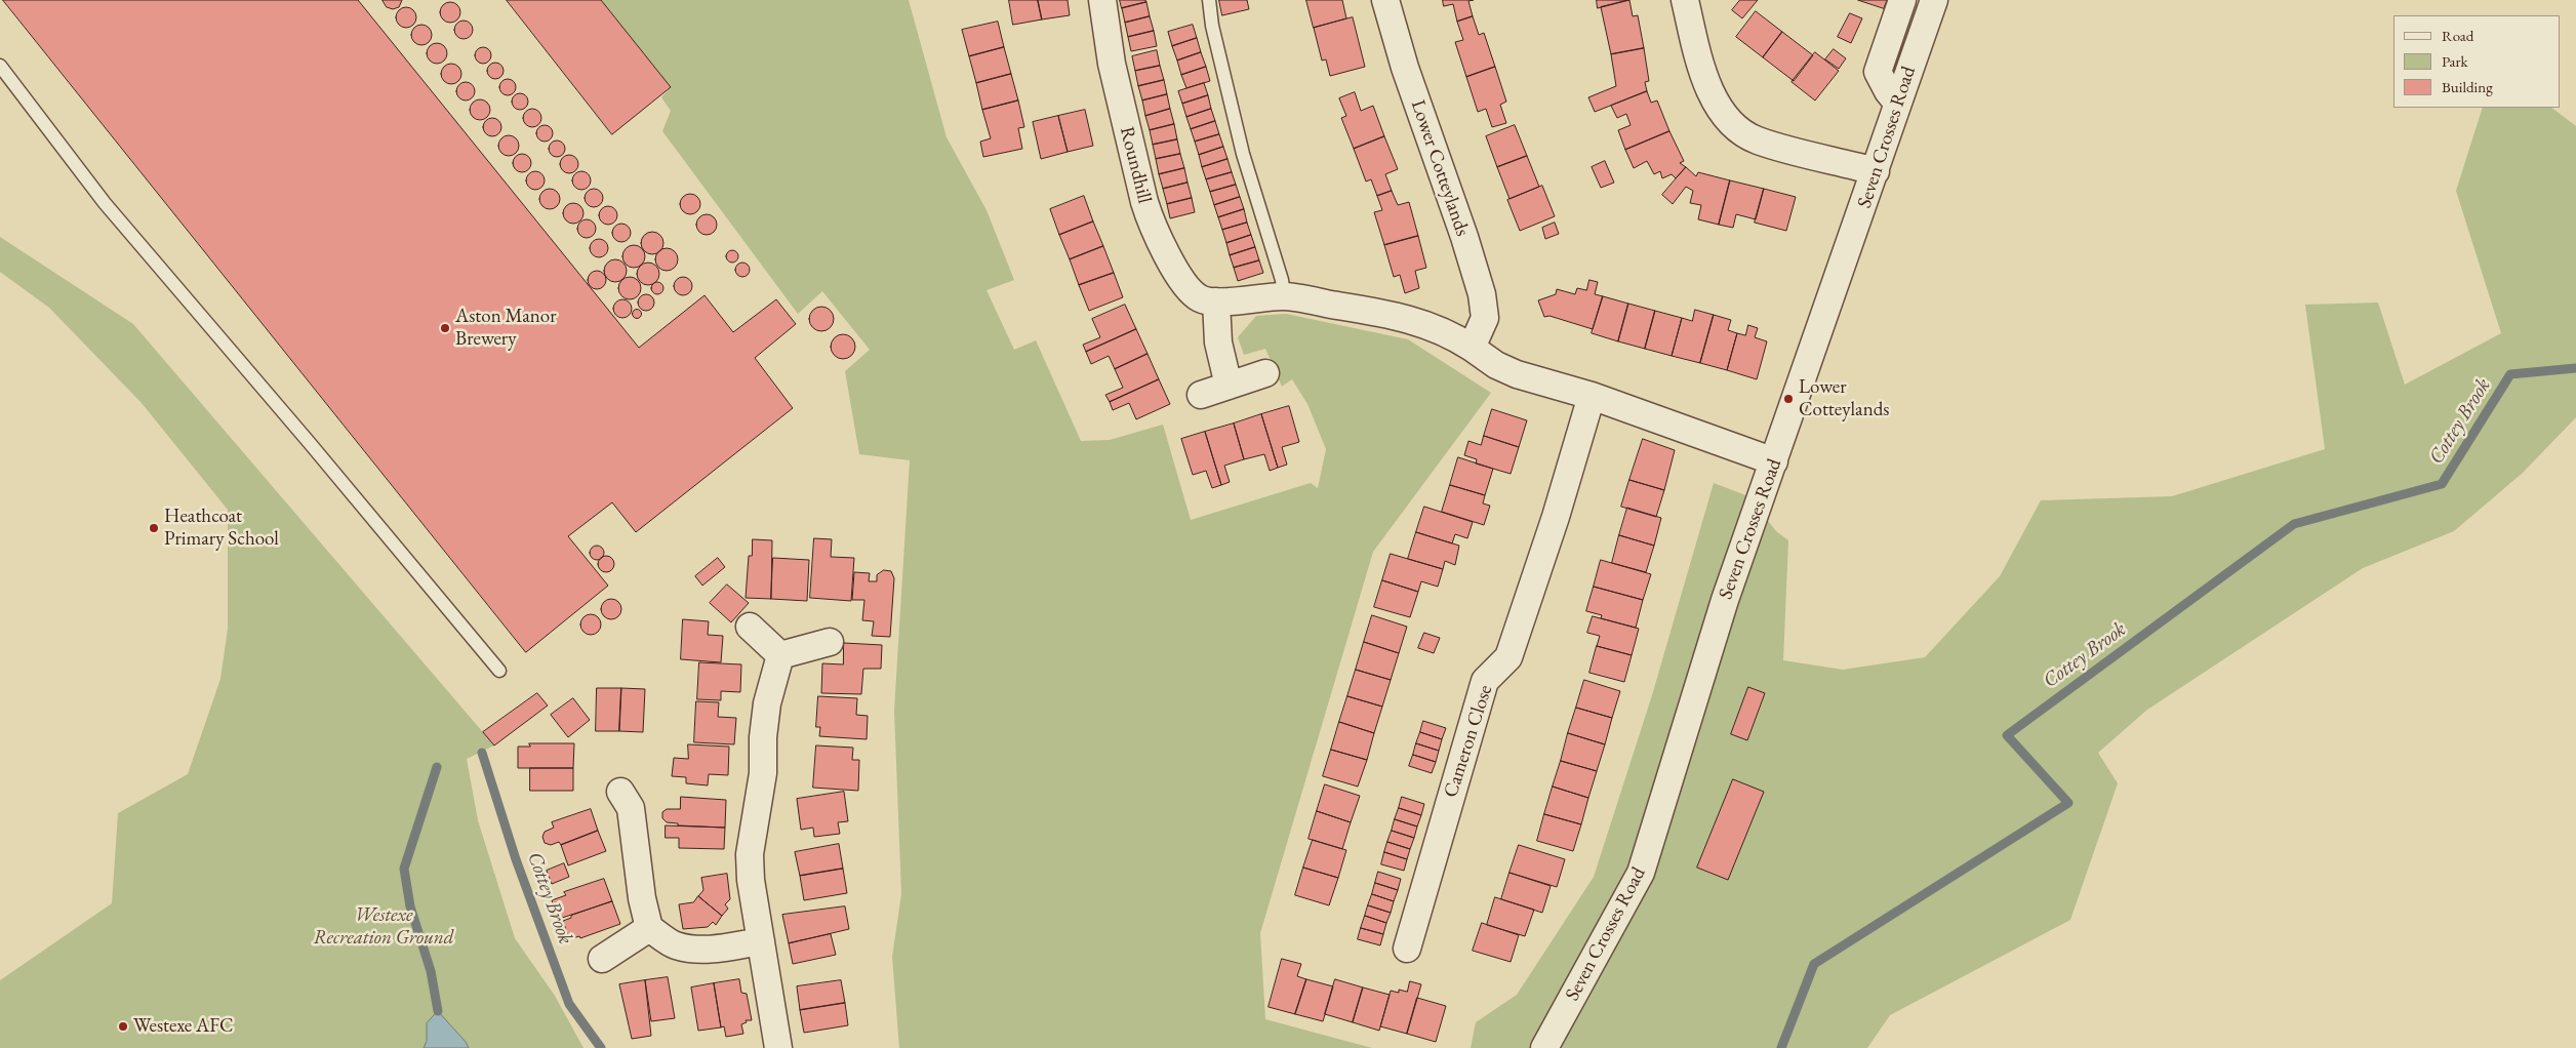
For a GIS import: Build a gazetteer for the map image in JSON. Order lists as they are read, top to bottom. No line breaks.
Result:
{"streets":{"street":["Seven Crosses Road","Roundhill","Lower Cotteylands","Cameron Close"]},"crossings":[["Roundhill","Lower Cotteylands"]],"water":["Cottey Brook"],"parks":["Westexe Recreation Ground"],"places":["Aston Manor Brewery","Lower Cotteylands","Heathcoat Primary School","Westexe AFC"],"legend":["Road","Park","Building"]}
